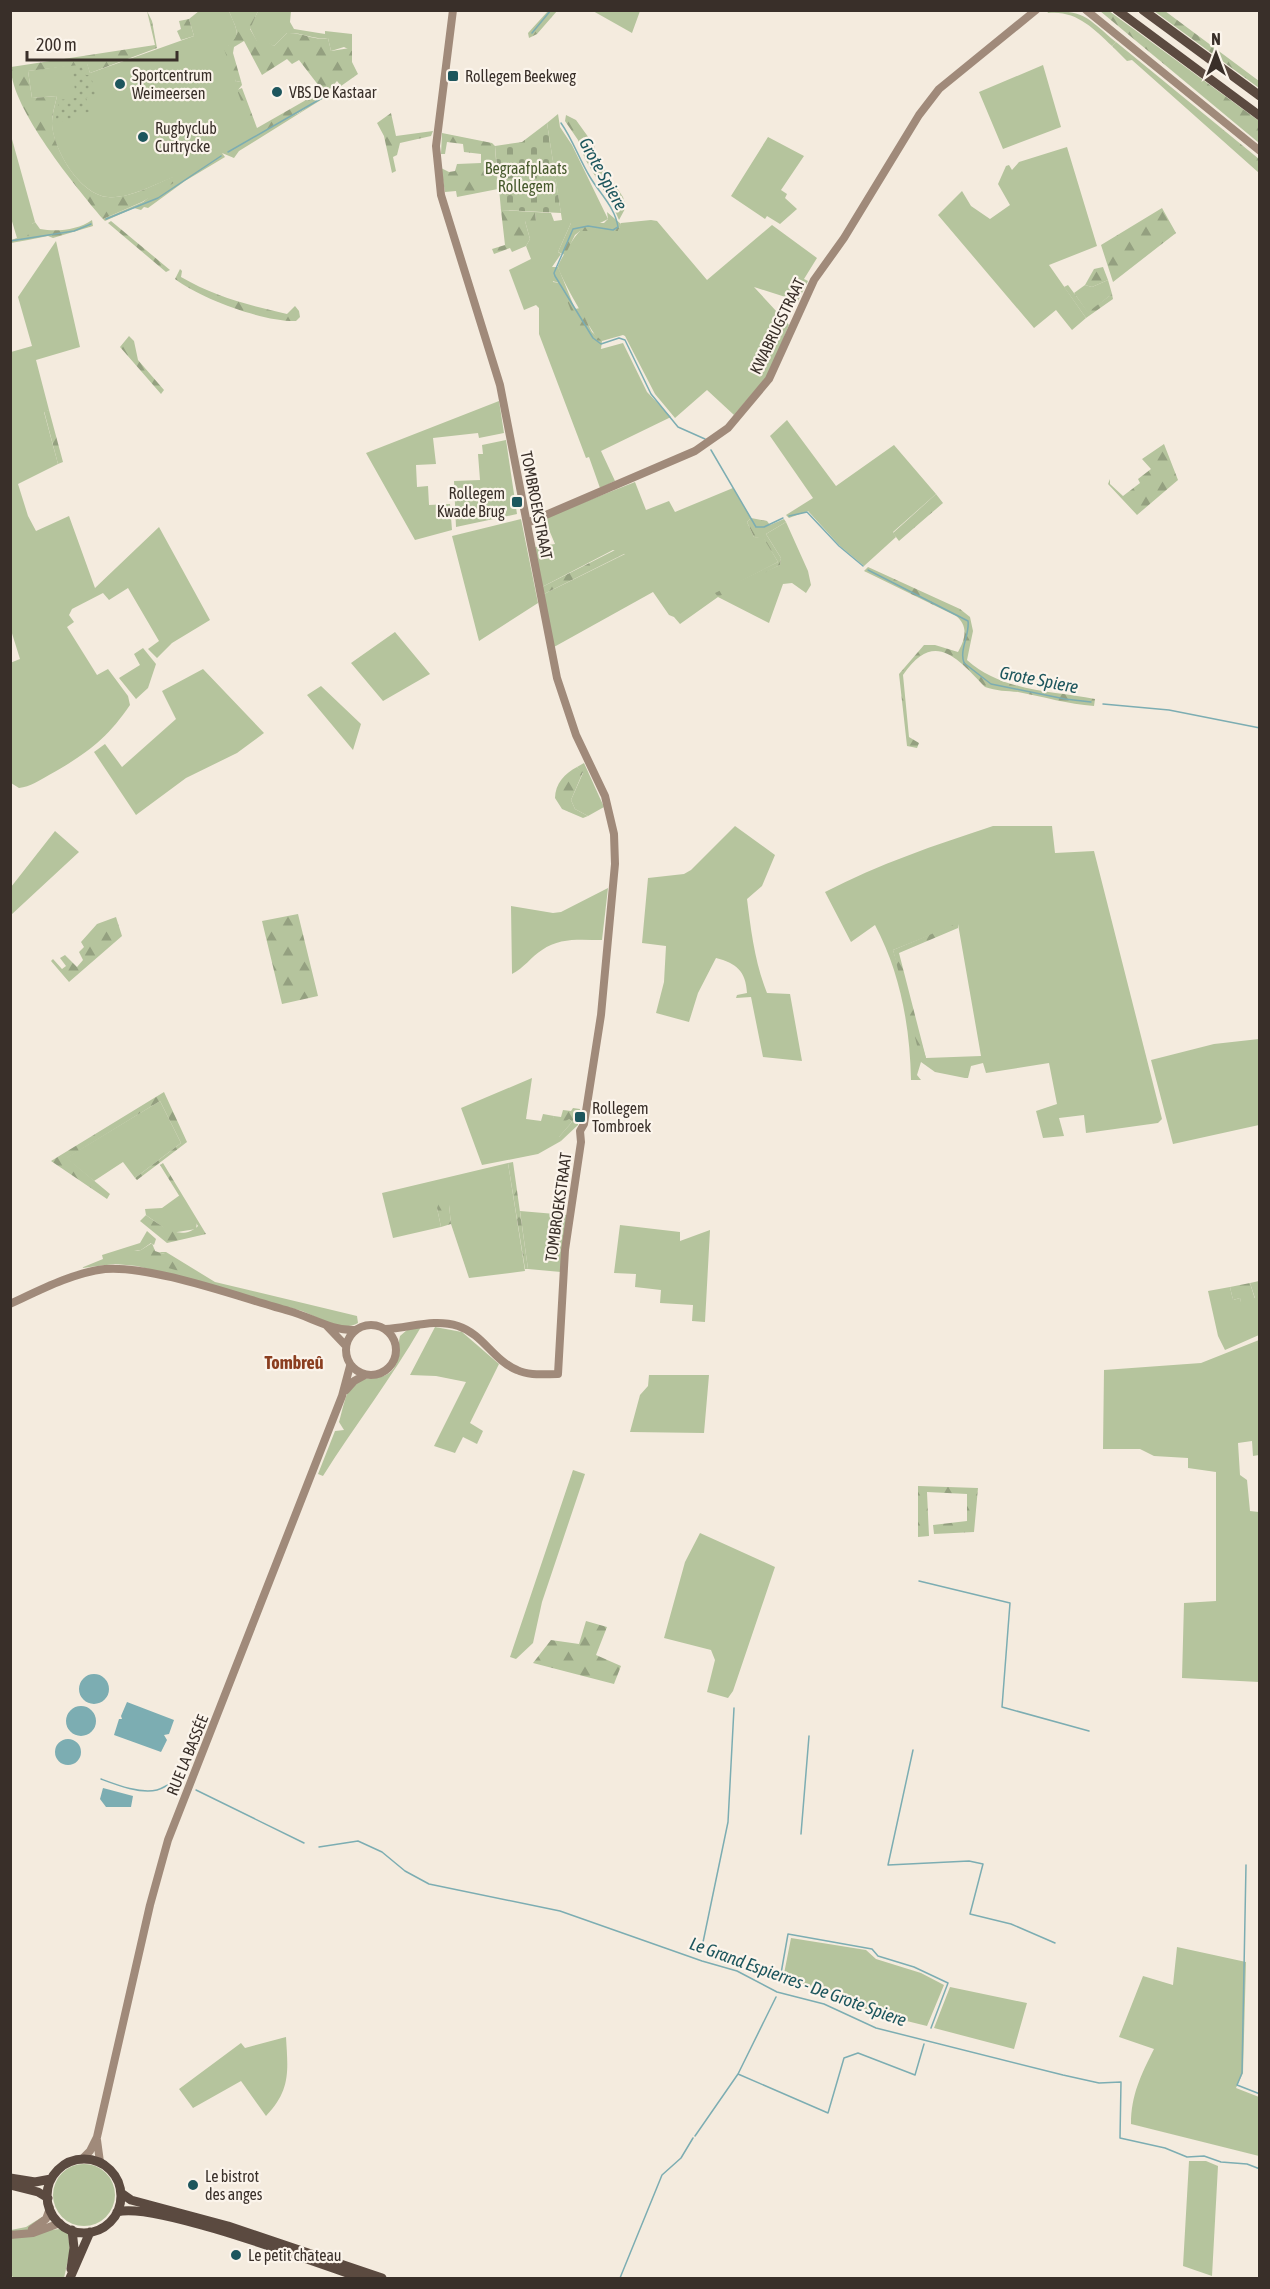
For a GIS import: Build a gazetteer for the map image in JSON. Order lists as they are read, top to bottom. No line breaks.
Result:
{"streets":{"street":["KWABRUGSTRAAT","TOMBROEKSTRAAT","RUE LA BASSÉE"]},"crossings":[["KWABRUGSTRAAT","TOMBROEKSTRAAT"]],"districts":["Tombreû"],"water":["Grote Spiere","Le Grand Espierres - De Grote Spiere"],"parks":["Begraafplaats Rollegem"],"places":{"transit":["Rollegem Beekweg","Rollegem Kwade Brug","Rollegem Tombroek"],"other":["Sportcentrum Weimeersen","VBS De Kastaar","Rugbyclub Curtrycke","Le bistrot des anges","Le petit chateau"]},"scale_bar":"200 m","north":"top"}
